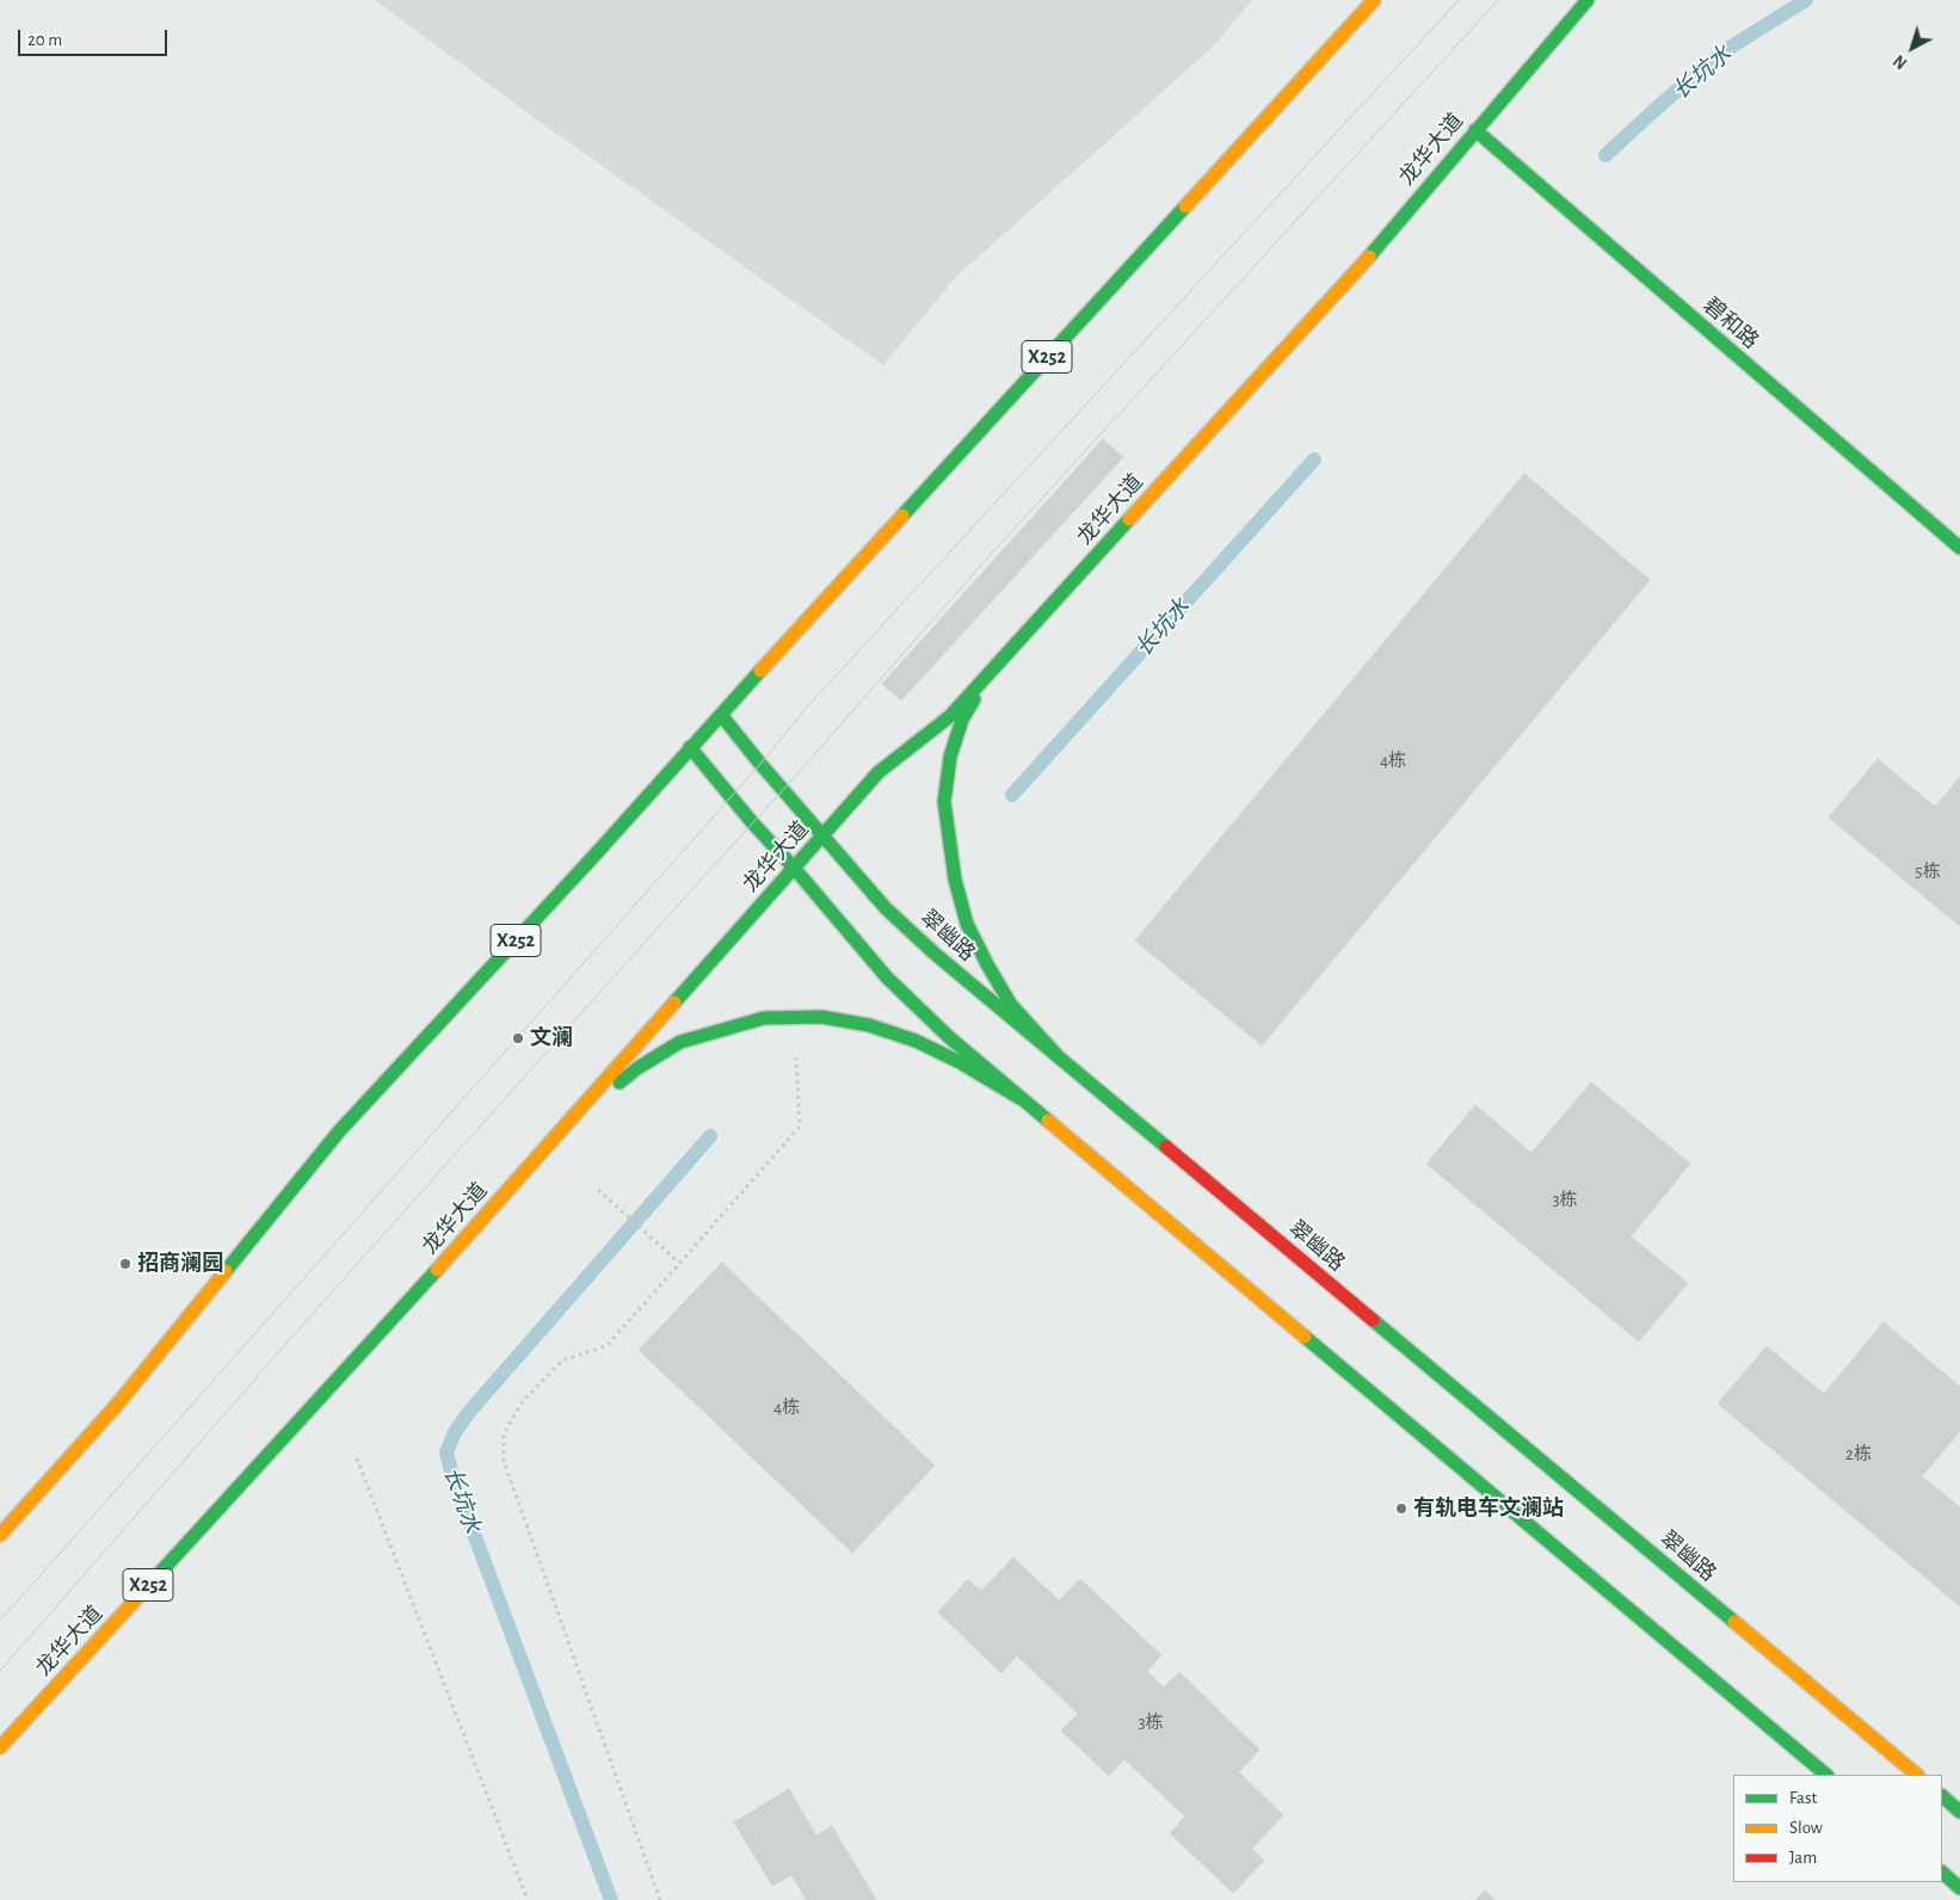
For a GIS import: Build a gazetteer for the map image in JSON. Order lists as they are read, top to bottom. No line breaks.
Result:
{"streets":{"main road":["龙华大道","碧和路","X252","翠幽路"]},"crossings":[["龙华大道","碧和路"],["龙华大道","翠幽路"],["X252","翠幽路"]],"water":["长坑水"],"places":["文澜","招商澜园","有轨电车文澜站"],"house_numbers":["4栋","5栋","3栋","4栋","2栋","3栋"],"legend":["Fast","Slow","Jam"],"scale_bar":"20 m","north":"bottom left"}
